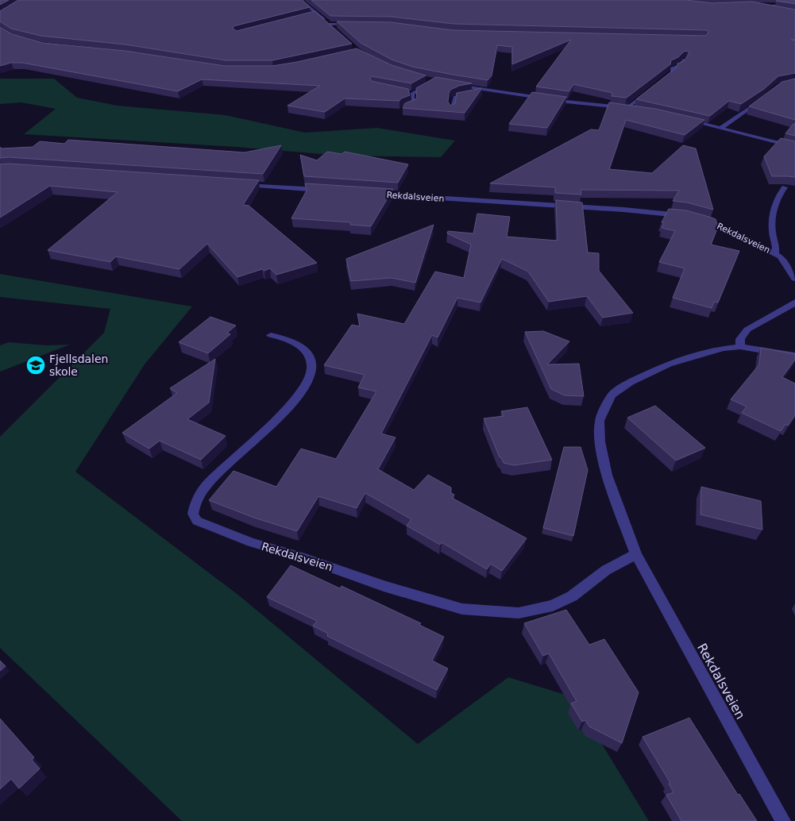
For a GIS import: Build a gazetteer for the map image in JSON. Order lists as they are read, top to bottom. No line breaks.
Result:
{"streets":{"street":["Rekdalsveien"]},"places":{"school or university":["Fjellsdalen skole"]}}
